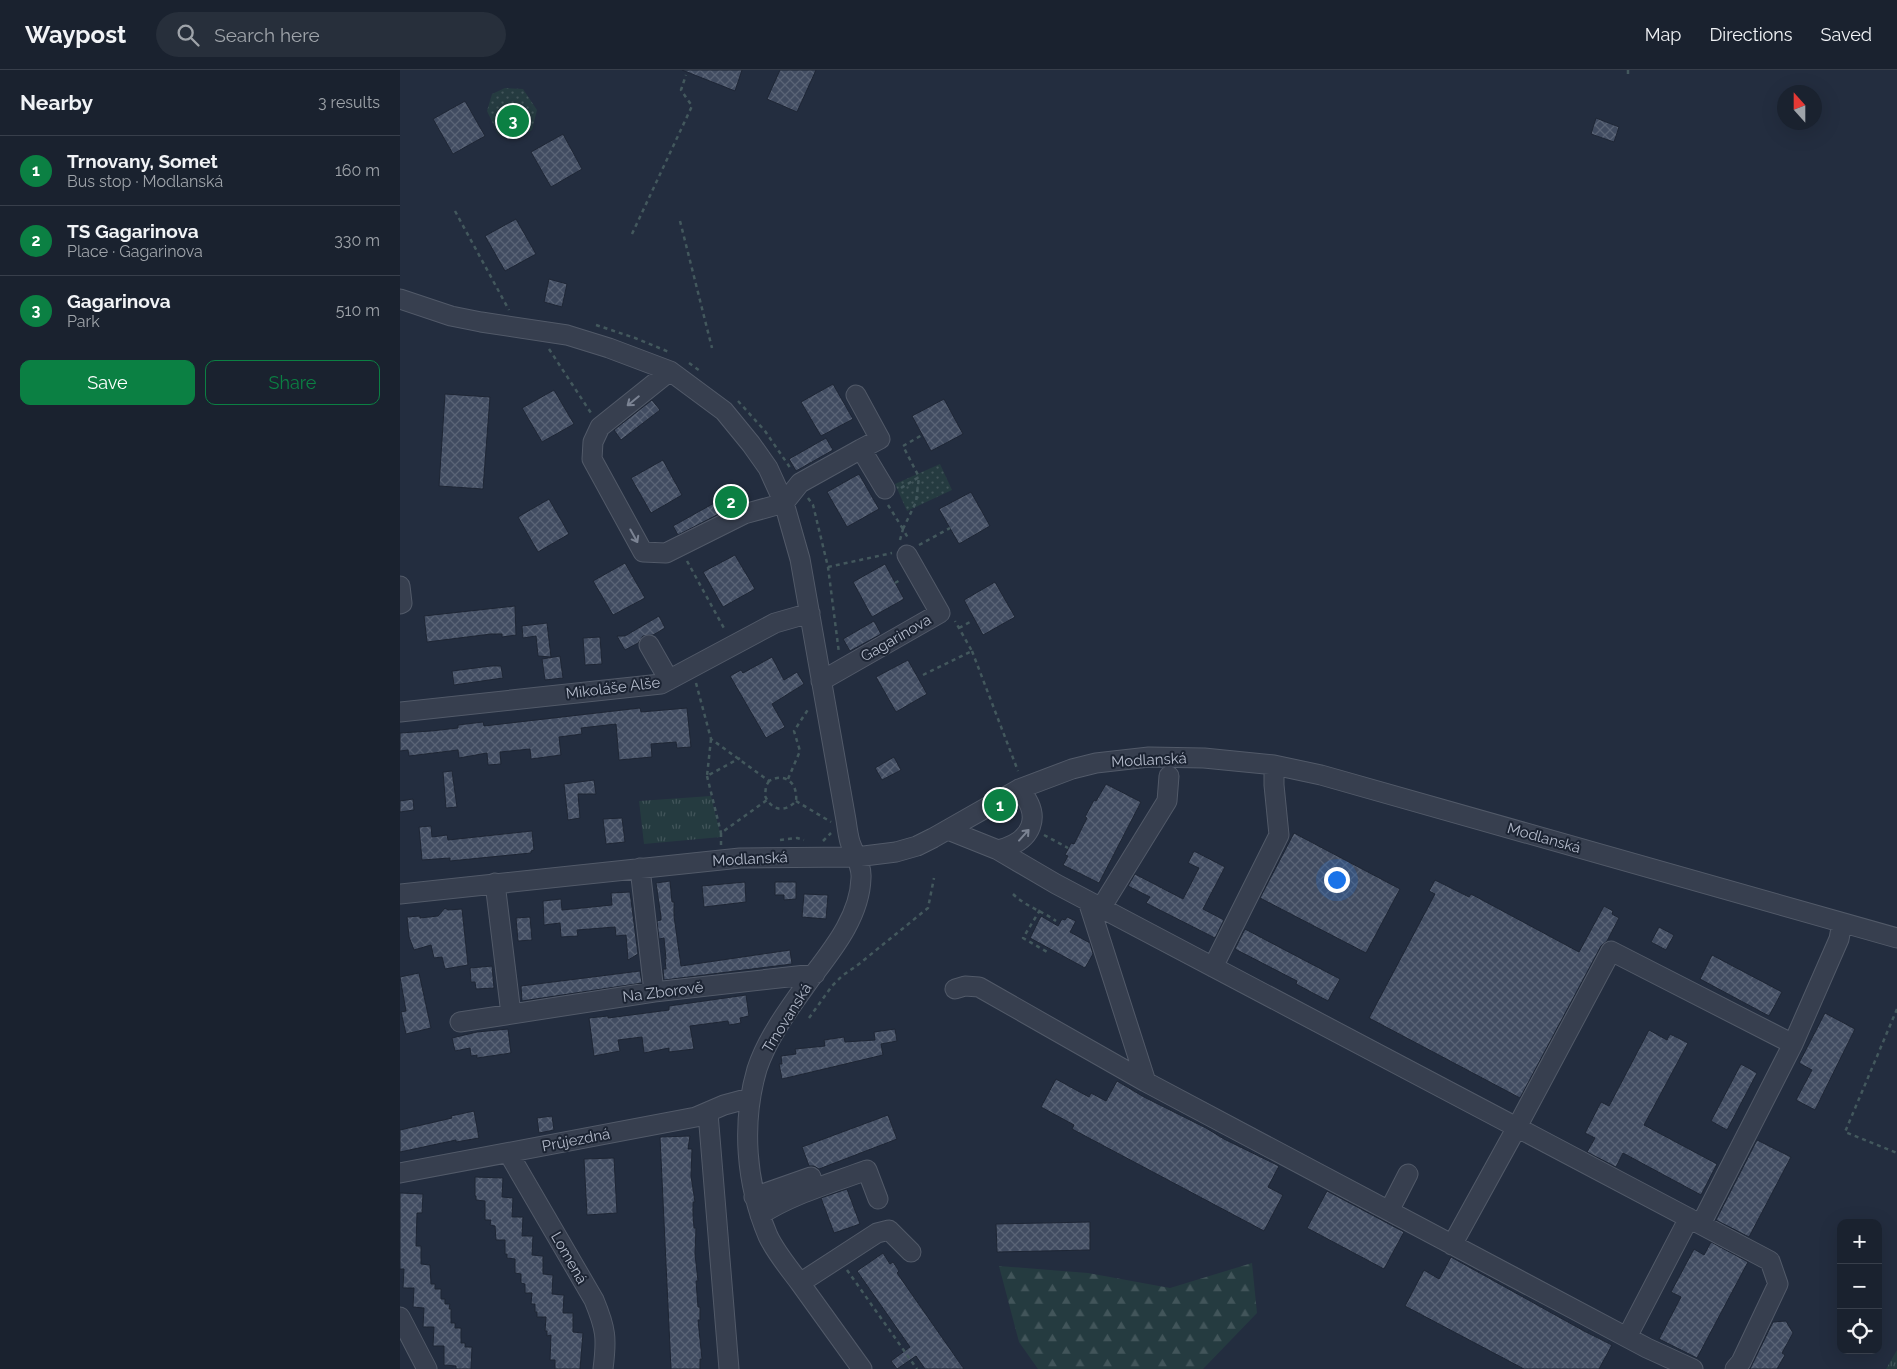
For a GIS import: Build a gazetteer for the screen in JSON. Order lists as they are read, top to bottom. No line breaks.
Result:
{"streets":{"street":["Gagarinova","Mikoláše Alše","Modlanská","Na Zborově","Trnovanská","Průjezdná","Lomená"]},"crossings":[["Modlanská","Trnovanská"],["Na Zborově","Trnovanská"],["Trnovanská","Průjezdná"],["Průjezdná","Lomená"]],"north":"top","page":{"header":"Waypost","search":"Search here","nav":["Map","Directions","Saved"],"heading":["Nearby","3 results"],"pins":["3","2","1"],"list":[{"mark":"1","name":"Trnovany, Somet","note":"Bus stop · Modlanská","value":"160 m"},{"mark":"2","name":"TS Gagarinova","note":"Place · Gagarinova","value":"330 m"},{"mark":"3","name":"Gagarinova","note":"Park","value":"510 m"}],"buttons":["Save","Share"],"map_buttons":["+","−"]}}
